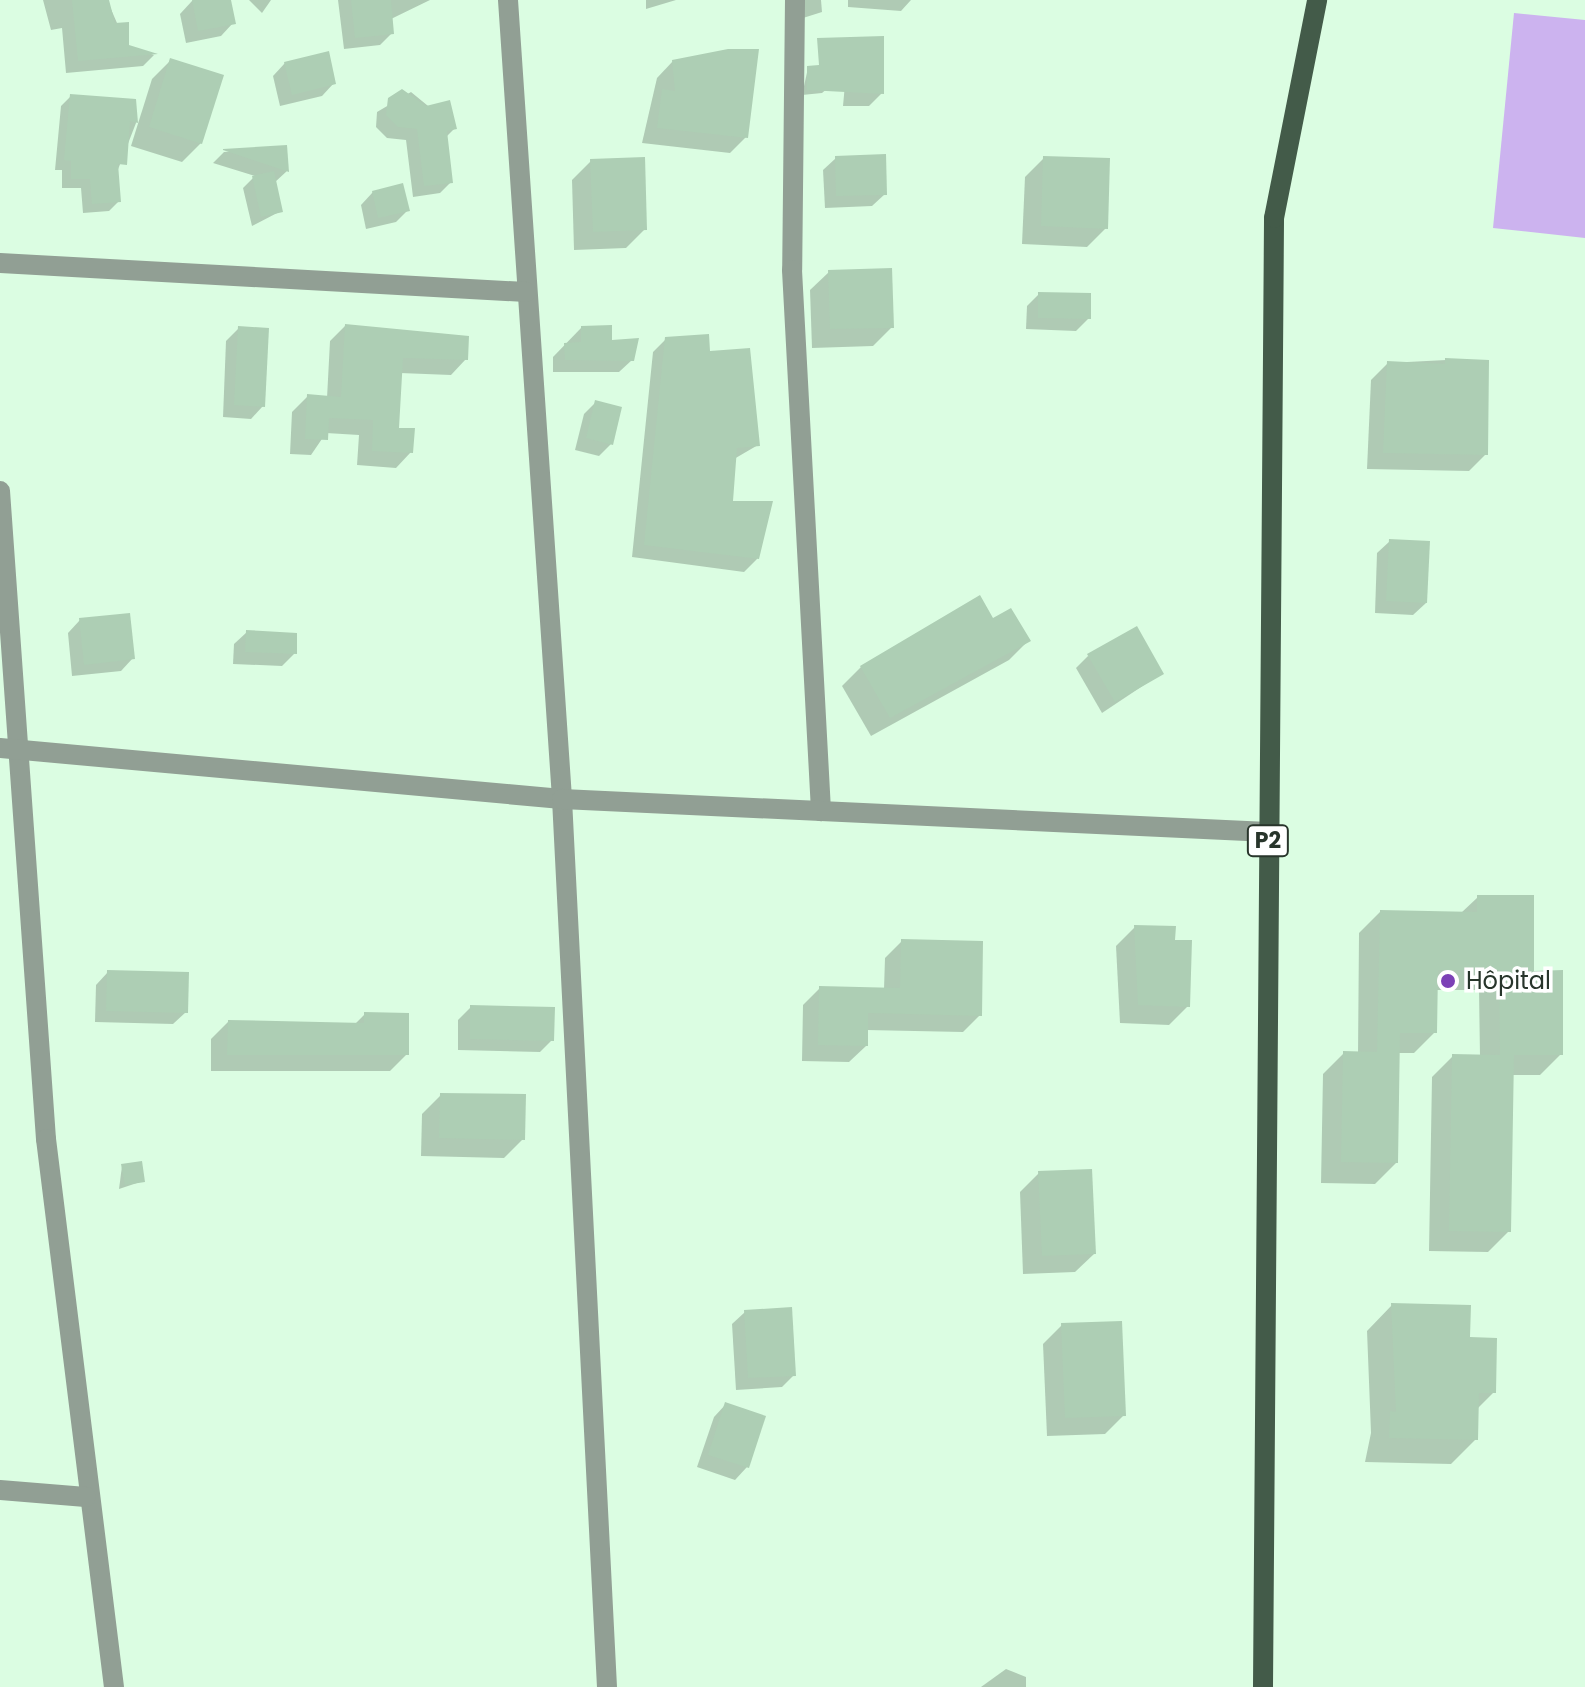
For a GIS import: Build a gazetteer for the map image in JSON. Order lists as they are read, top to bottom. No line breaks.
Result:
{"streets":{"main road":["P2"]},"places":["Hôpital"]}
